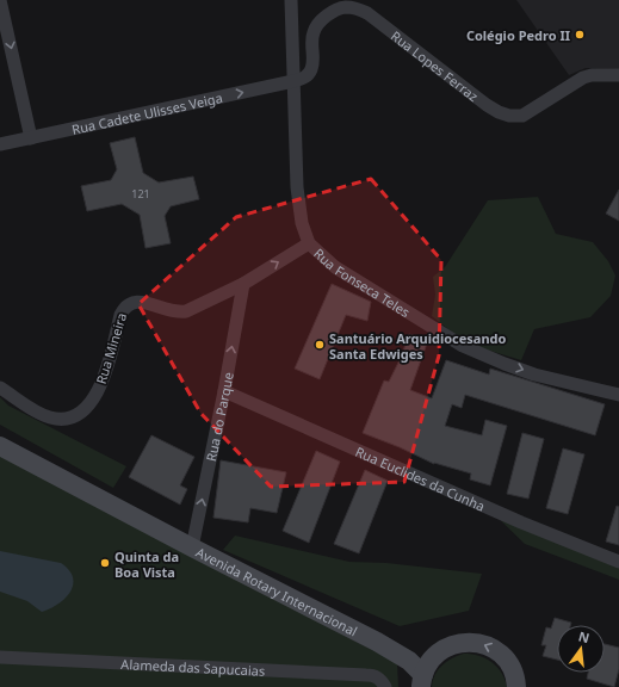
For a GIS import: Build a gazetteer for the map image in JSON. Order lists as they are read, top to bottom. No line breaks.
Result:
{"streets":{"main road":["Avenida Rotary Internacional"],"street":["Rua Lopes Ferraz","Rua Cadete Ulisses Veiga","Rua Fonseca Teles","Rua Mineira","Rua do Parque","Rua Euclides da Cunha","Alameda das Sapucaias"]},"crossings":[["Rua Lopes Ferraz","Rua Cadete Ulisses Veiga"],["Rua Lopes Ferraz","Rua Fonseca Teles"],["Rua Cadete Ulisses Veiga","Rua Fonseca Teles"],["Rua Fonseca Teles","Rua Mineira"],["Rua Mineira","Rua do Parque"],["Rua do Parque","Rua Euclides da Cunha"],["Rua do Parque","Avenida Rotary Internacional"]],"one_way":["Rua Cadete Ulisses Veiga","Rua Fonseca Teles","Rua do Parque"],"places":["Colégio Pedro II","Santuário Arquidiocesando Santa Edwiges","Quinta da Boa Vista"],"house_numbers":["121"],"north":"top"}
